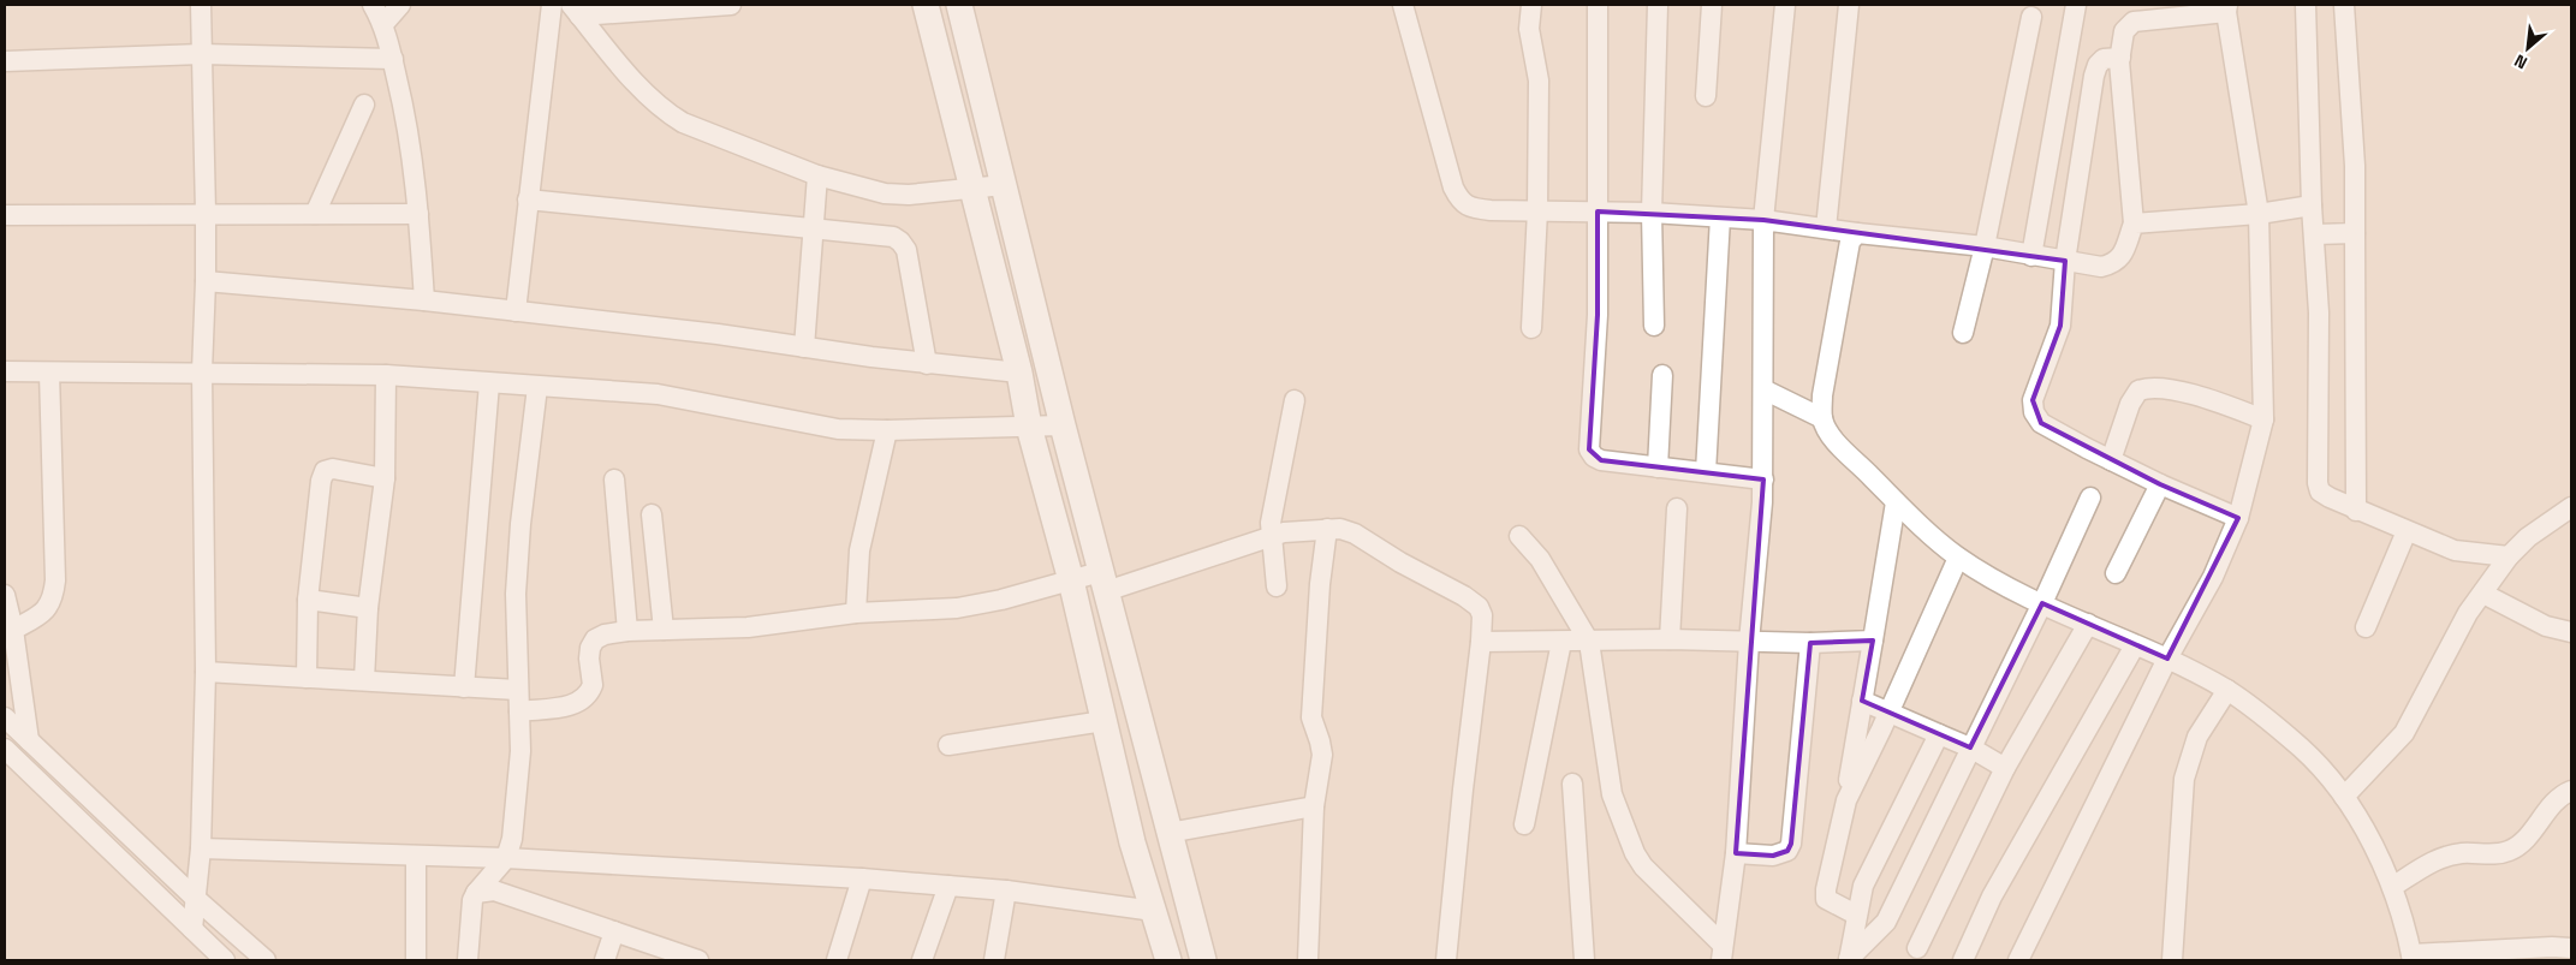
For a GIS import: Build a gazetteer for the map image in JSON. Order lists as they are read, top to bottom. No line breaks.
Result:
{"north":"bottom left"}
